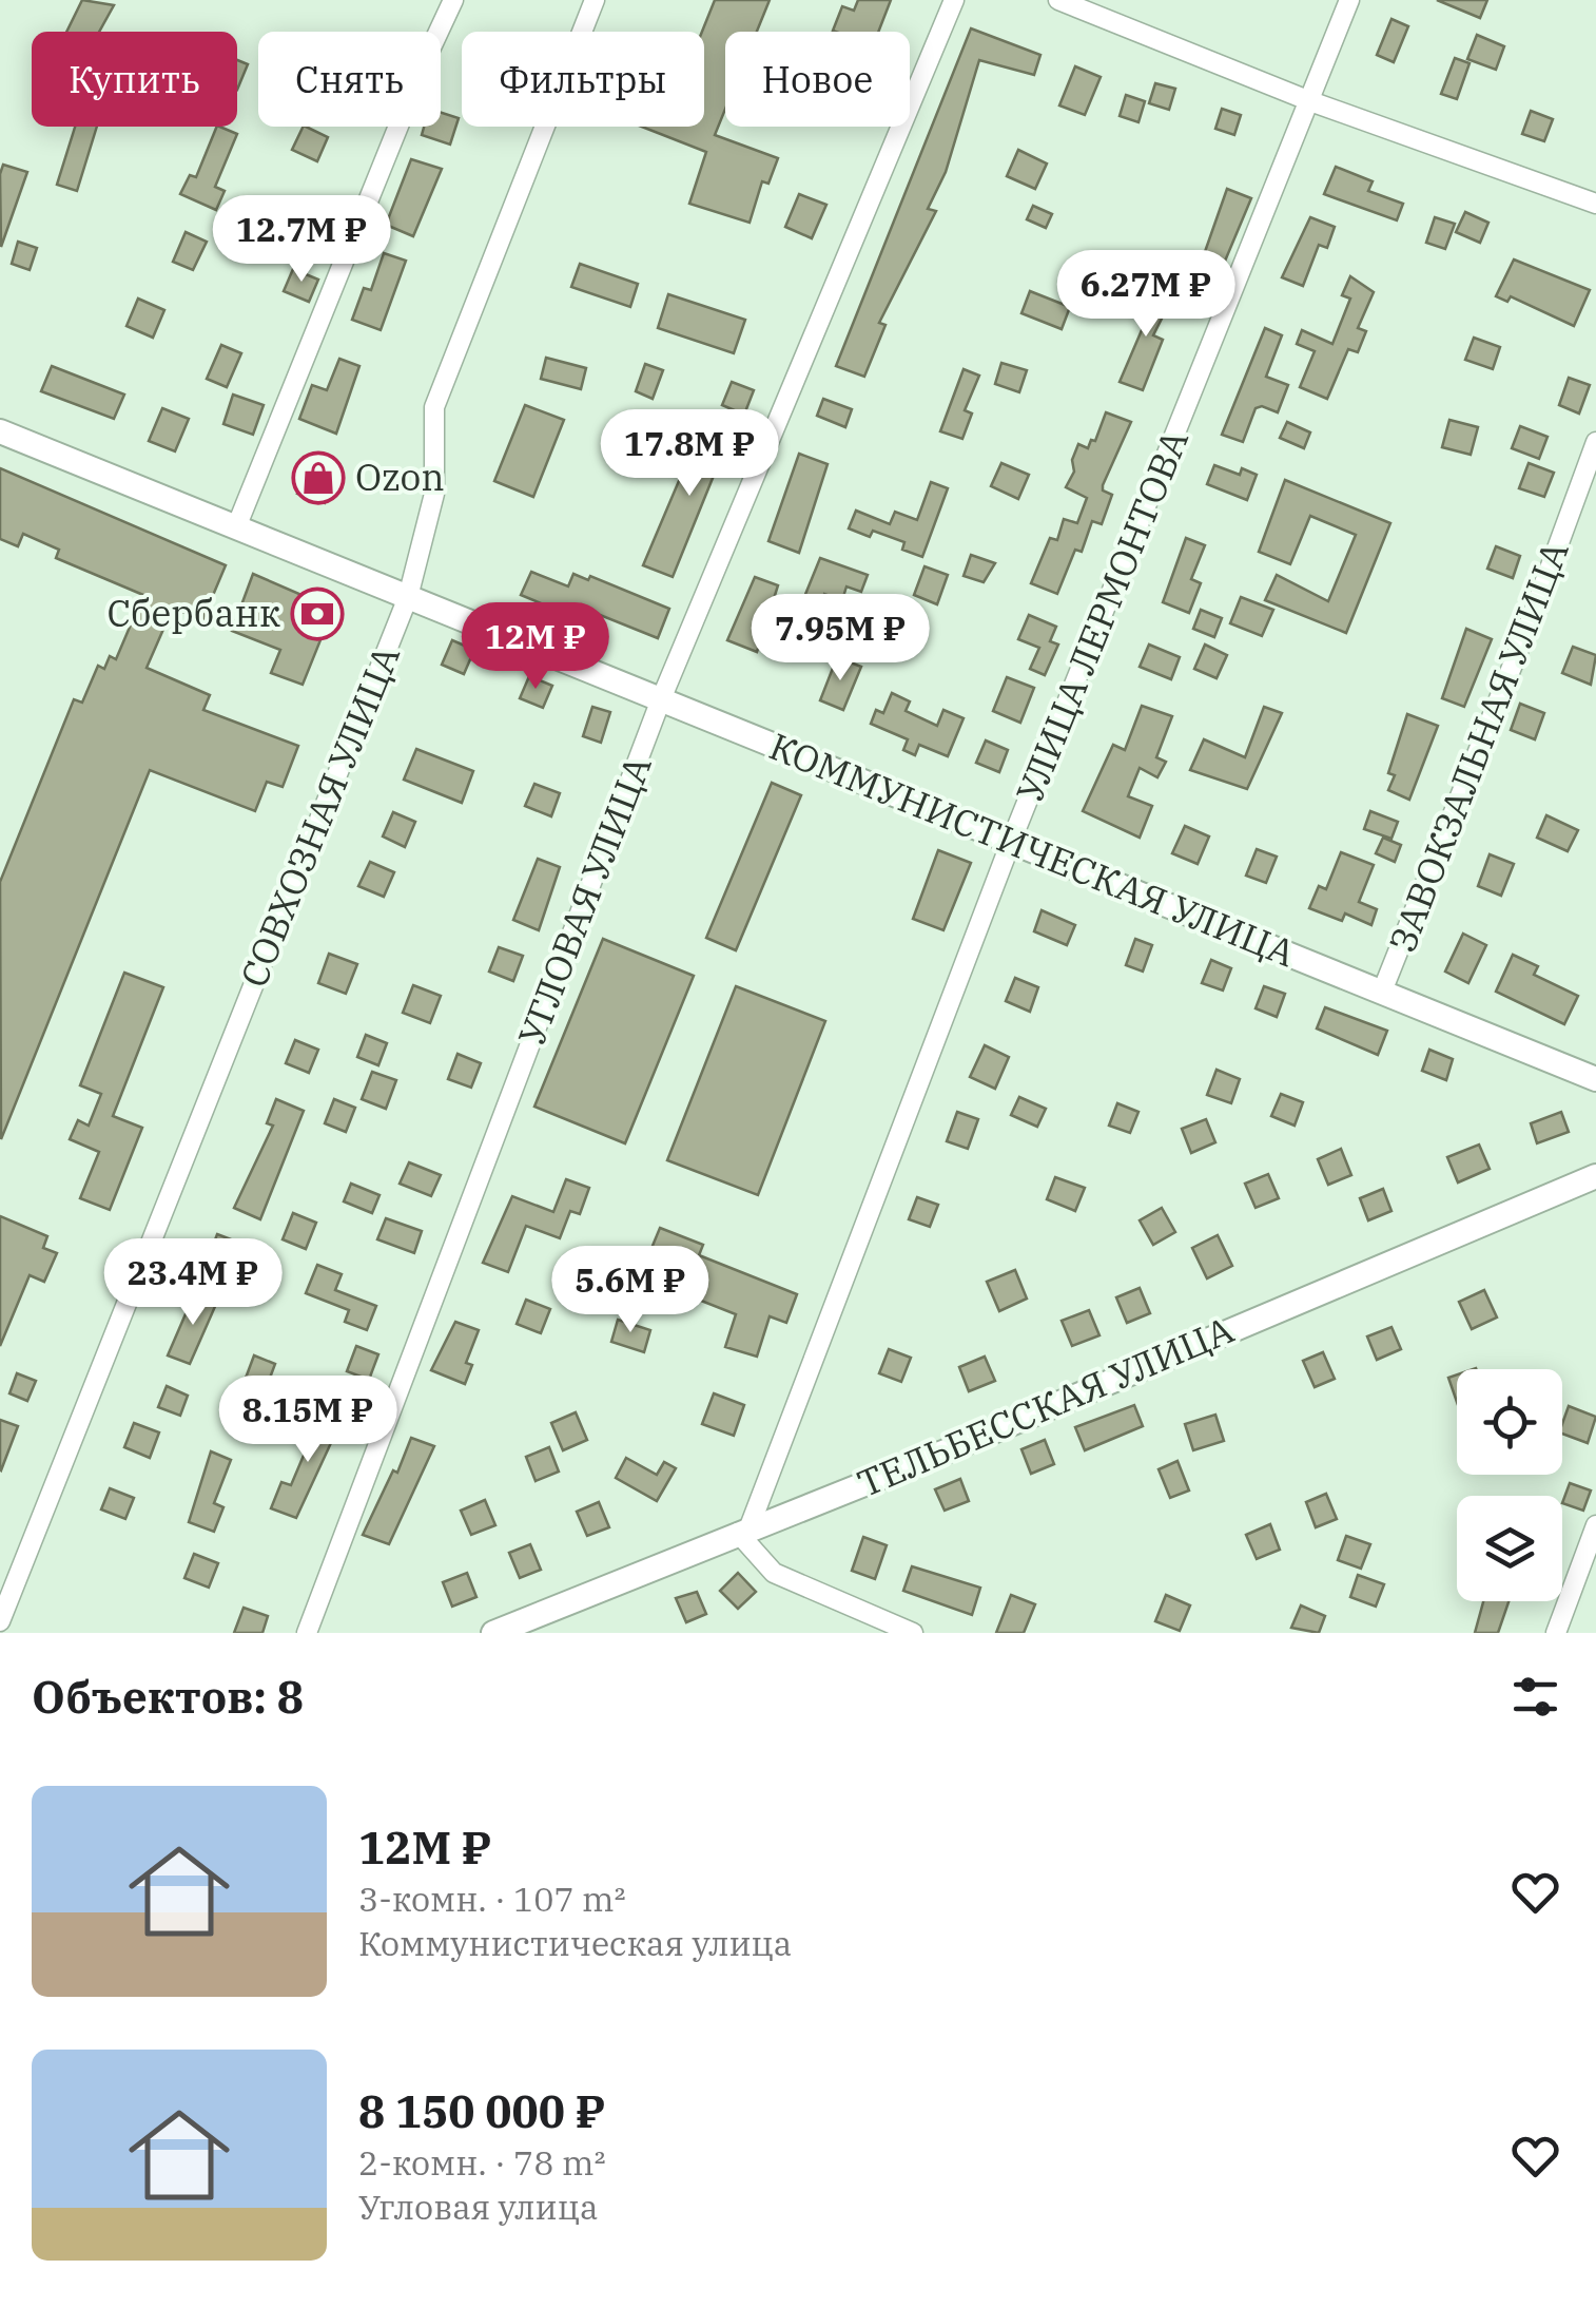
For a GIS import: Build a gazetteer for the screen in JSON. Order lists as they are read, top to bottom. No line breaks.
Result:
{"streets":{"street":["УЛИЦА ЛЕРМОНТОВА","ЗАВОКЗАЛЬНАЯ УЛИЦА","СОВХОЗНАЯ УЛИЦА","КОММУНИСТИЧЕСКАЯ УЛИЦА","УГЛОВАЯ УЛИЦА","ТЕЛЬБЕССКАЯ УЛИЦА"]},"crossings":[["УЛИЦА ЛЕРМОНТОВА","КОММУНИСТИЧЕСКАЯ УЛИЦА"],["УЛИЦА ЛЕРМОНТОВА","ТЕЛЬБЕССКАЯ УЛИЦА"],["ЗАВОКЗАЛЬНАЯ УЛИЦА","КОММУНИСТИЧЕСКАЯ УЛИЦА"],["СОВХОЗНАЯ УЛИЦА","КОММУНИСТИЧЕСКАЯ УЛИЦА"],["КОММУНИСТИЧЕСКАЯ УЛИЦА","УГЛОВАЯ УЛИЦА"]],"places":{"shop":["Ozon"],"bank":["Сбербанк"]},"page":{"chip":["Купить","Снять","Фильтры","Новое"],"price":["12.7M ₽","6.27M ₽","17.8M ₽","7.95M ₽","12M ₽","23.4M ₽","5.6M ₽","8.15M ₽"],"heading":"Объектов: 8","list":[{"name":"12M ₽","note":"3-комн. · 107 m² · Коммунистическая улица"},{"name":"8 150 000 ₽","note":"2-комн. · 78 m² · Угловая улица"}]}}
